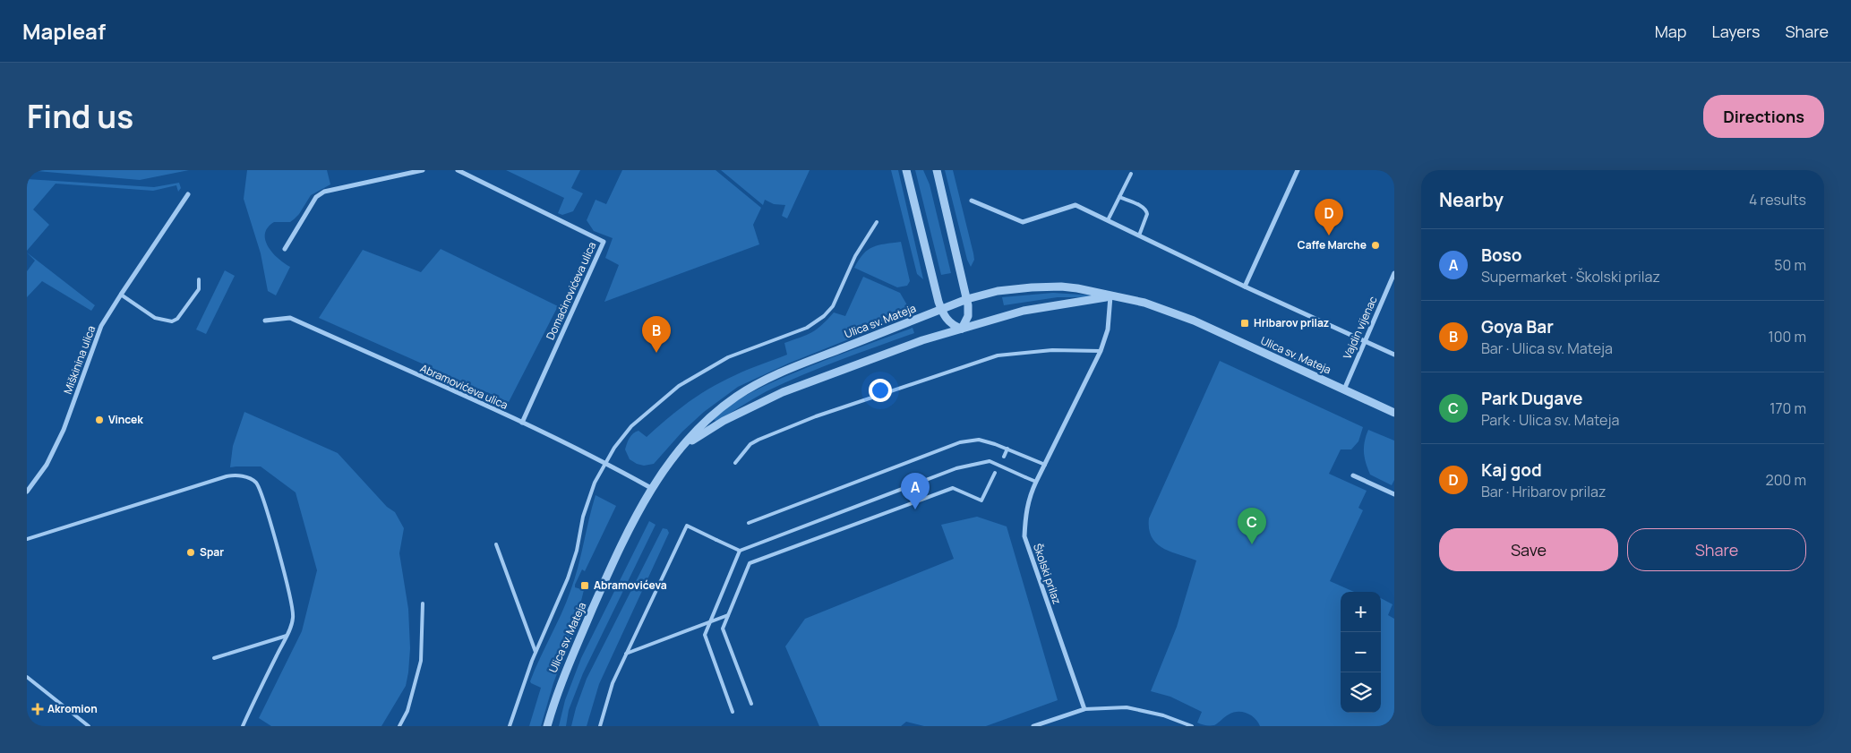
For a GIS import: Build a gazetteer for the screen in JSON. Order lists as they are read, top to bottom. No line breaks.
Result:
{"streets":{"street":["Domaćinovićeva ulica","Ulica sv. Mateja","Vajdin vijenac","Miškinina ulica","Abramovićeva ulica","Školski prilaz"]},"crossings":[["Domaćinovićeva ulica","Abramovićeva ulica"],["Ulica sv. Mateja","Vajdin vijenac"],["Ulica sv. Mateja","Abramovićeva ulica"],["Ulica sv. Mateja","Školski prilaz"]],"places":{"other":["Caffe Marche","Vincek","Spar"],"transit":["Hribarov prilaz","Abramovićeva"],"health":["Akromion"]},"page":{"header":"Mapleaf","nav":["Map","Layers","Share"],"title":"Find us","buttons":["Directions",["Save","Share"]],"heading":["Nearby","4 results"],"pins":["D","B","A","C"],"list":[{"mark":"A","name":"Boso","note":"Supermarket · Školski prilaz","value":"50 m"},{"mark":"B","name":"Goya Bar","note":"Bar · Ulica sv. Mateja","value":"100 m"},{"mark":"C","name":"Park Dugave","note":"Park · Ulica sv. Mateja","value":"170 m"},{"mark":"D","name":"Kaj god","note":"Bar · Hribarov prilaz","value":"200 m"}],"map_buttons":["+","−"]}}
